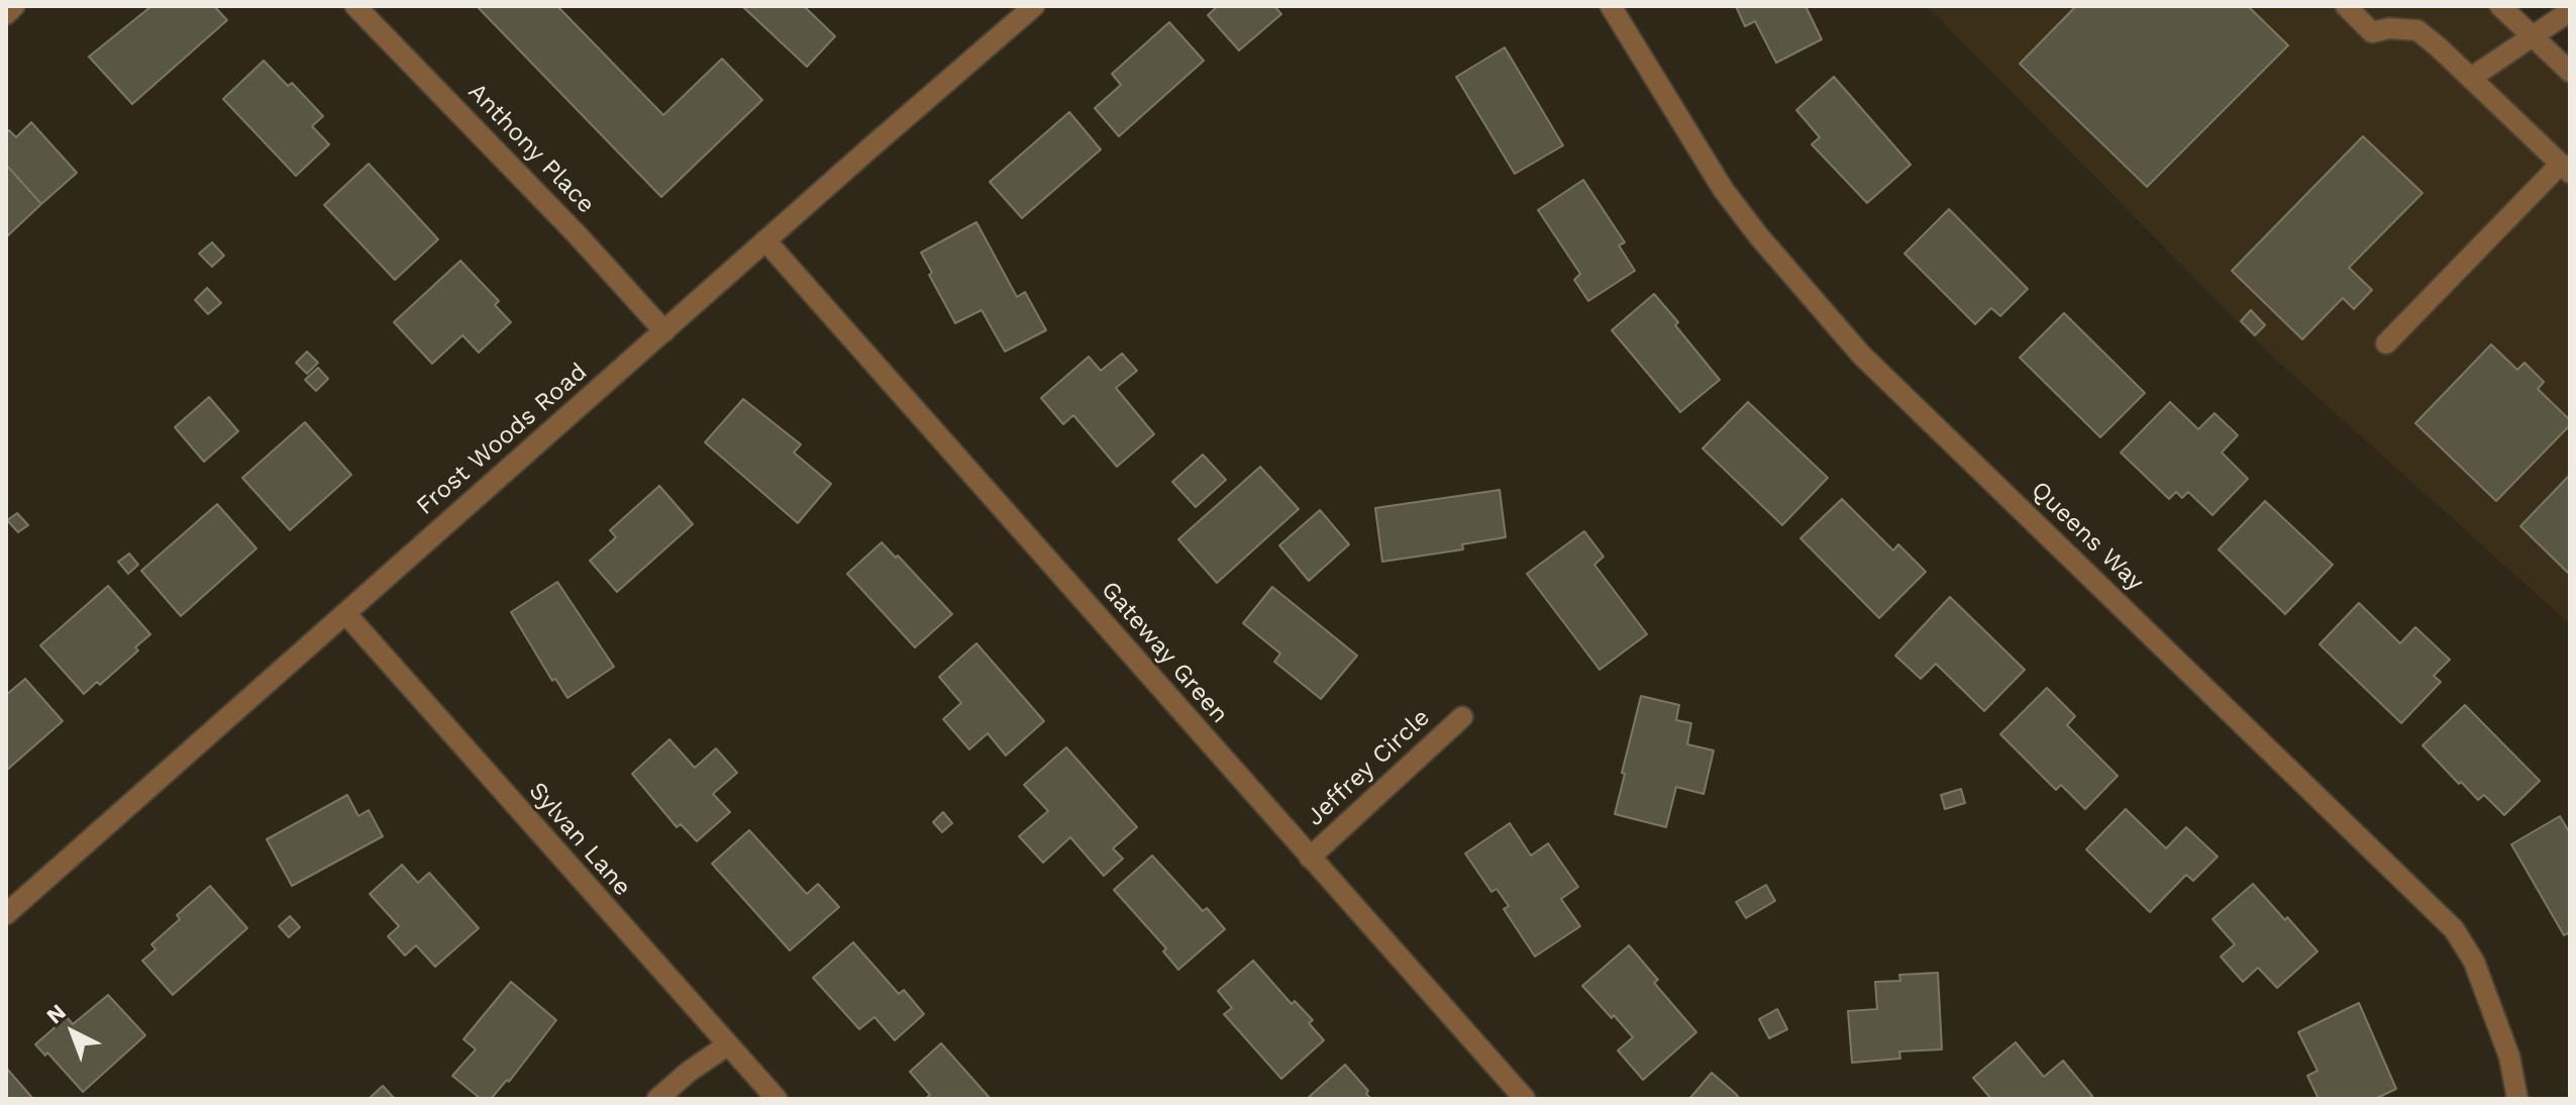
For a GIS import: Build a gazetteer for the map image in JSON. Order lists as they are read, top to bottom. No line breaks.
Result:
{"streets":{"street":["Anthony Place","Frost Woods Road","Queens Way","Gateway Green","Jeffrey Circle","Sylvan Lane"]},"crossings":[["Anthony Place","Frost Woods Road"],["Frost Woods Road","Gateway Green"],["Frost Woods Road","Sylvan Lane"],["Gateway Green","Jeffrey Circle"]],"north":"top left"}
